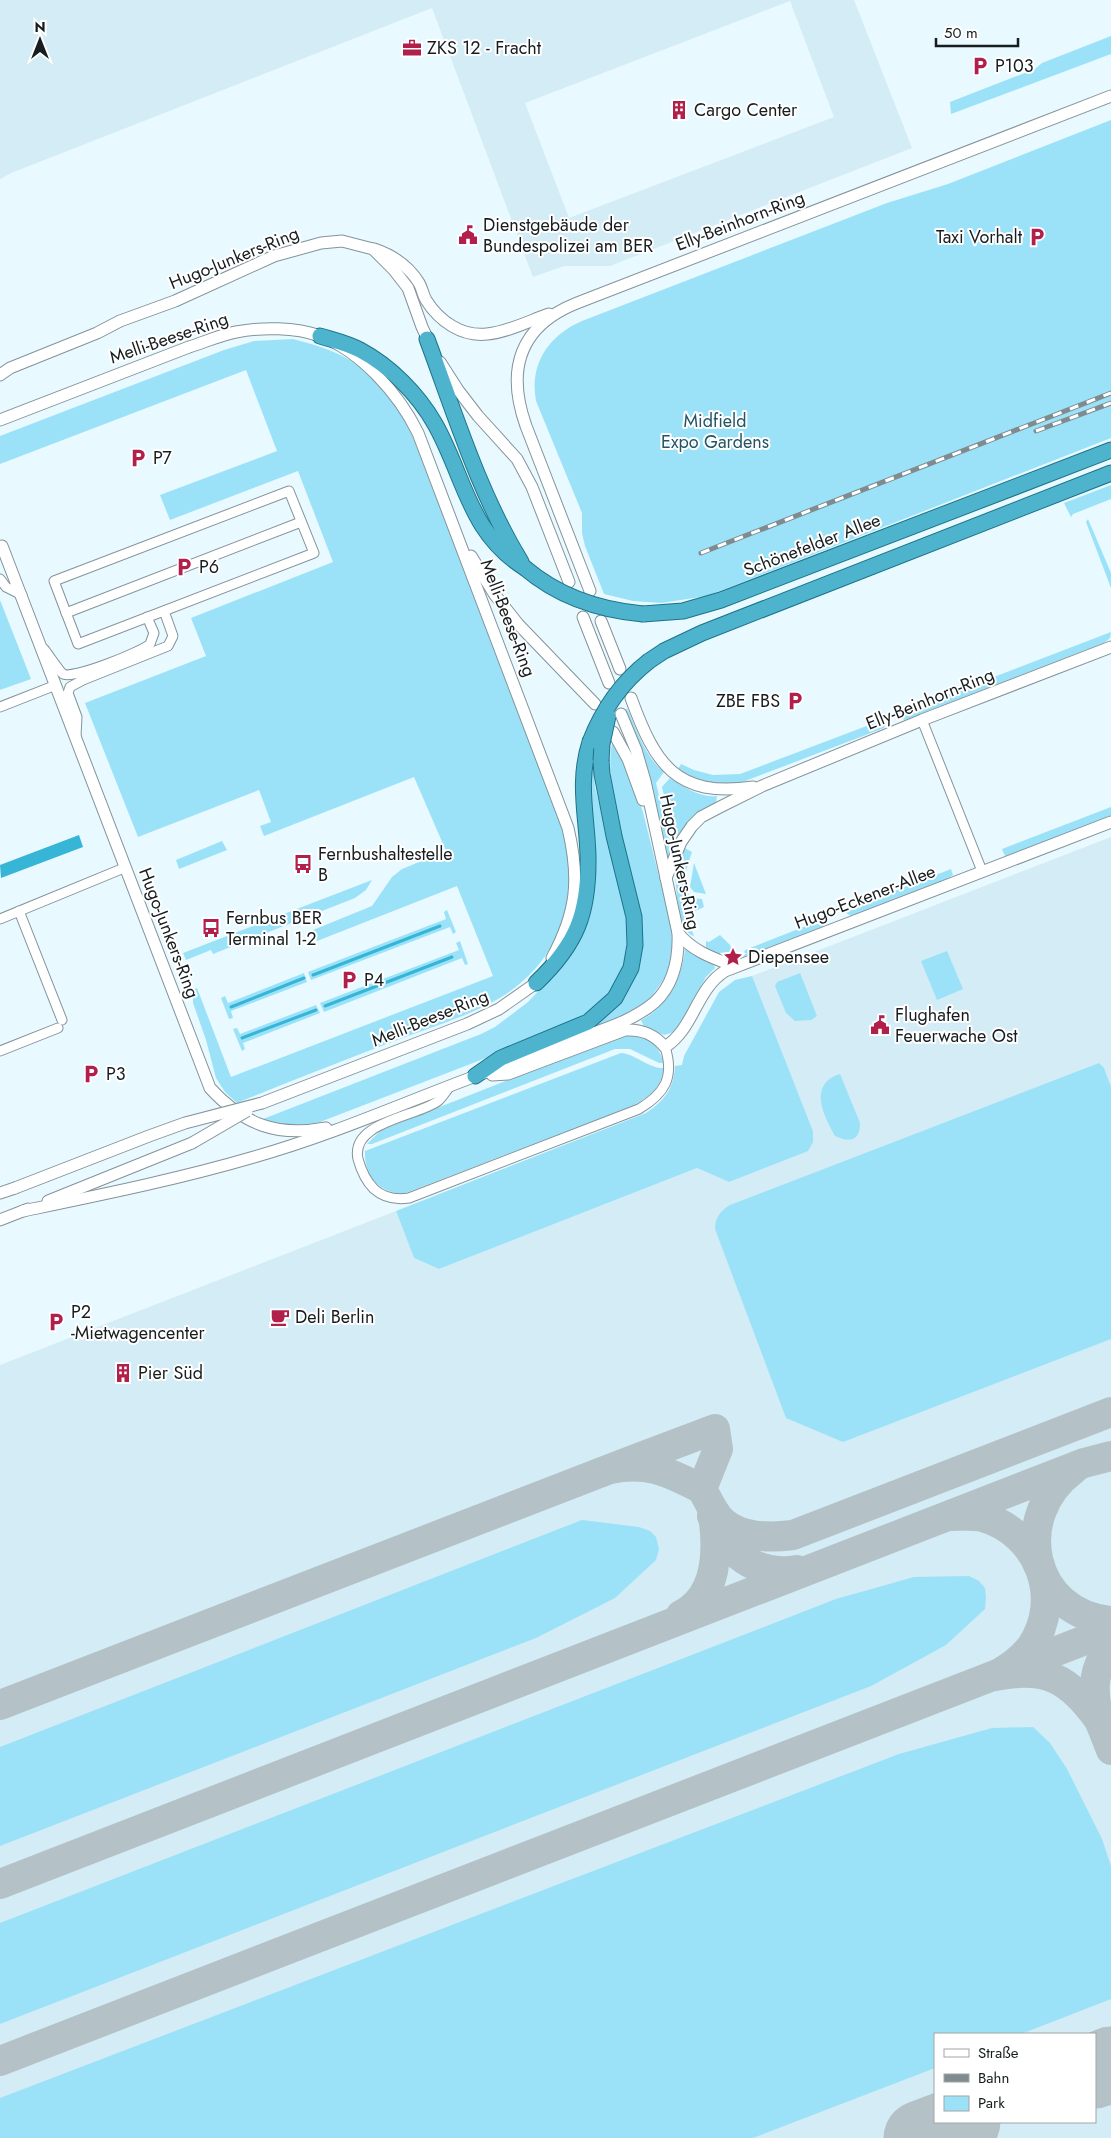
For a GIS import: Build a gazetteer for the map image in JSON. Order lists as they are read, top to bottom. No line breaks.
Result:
{"streets":{"highway":["Schönefelder Allee"],"street":["Elly-Beinhorn-Ring","Hugo-Junkers-Ring","Melli-Beese-Ring","Hugo-Eckener-Allee"]},"crossings":[["Elly-Beinhorn-Ring","Hugo-Junkers-Ring"],["Hugo-Junkers-Ring","Melli-Beese-Ring"],["Hugo-Junkers-Ring","Hugo-Eckener-Allee"],["Melli-Beese-Ring","Schönefelder Allee"]],"parks":["Midfield Expo Gardens"],"places":{"office":["ZKS 12 - Fracht"],"parking":["P103","Taxi Vorhalt","P7","P6","ZBE FBS","P4","P3","P2 -Mietwagencenter"],"building":["Cargo Center","Pier Süd"],"public building":["Dienstgebäude der Bundespolizei am BER","Flughafen Feuerwache Ost"],"bus stop":["Fernbushaltestelle B","Fernbus BER Terminal 1-2"],"place":["Diepensee"],"cafe":["Deli Berlin"]},"legend":["Straße","Bahn","Park"],"scale_bar":"50 m","north":"top"}
